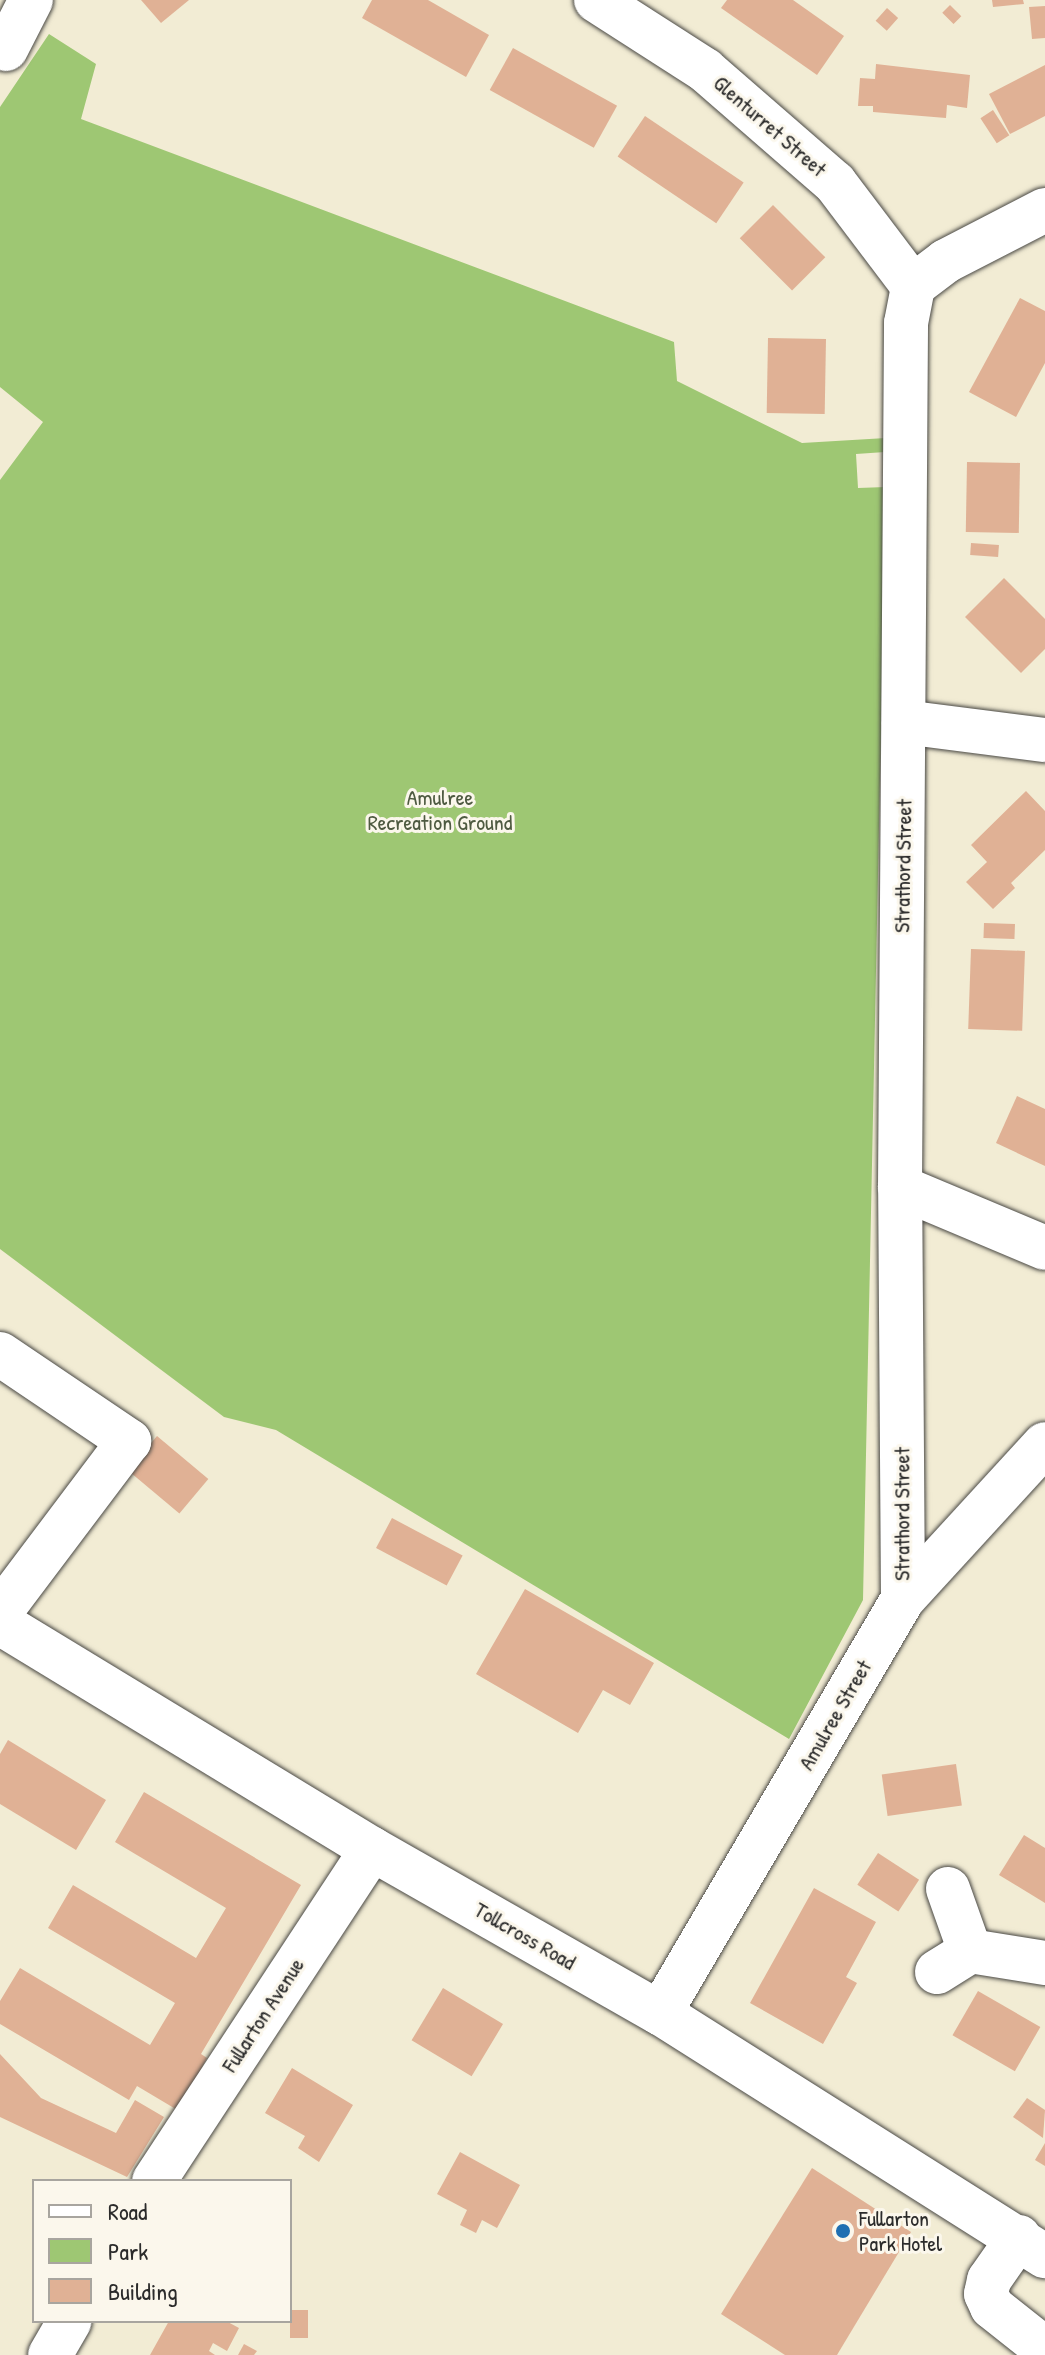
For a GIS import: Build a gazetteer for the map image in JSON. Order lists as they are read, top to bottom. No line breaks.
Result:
{"streets":{"street":["Glenturret Street","Strathord Street","Amulree Street","Tollcross Road","Fullarton Avenue"]},"crossings":[["Glenturret Street","Strathord Street"],["Strathord Street","Amulree Street"],["Amulree Street","Tollcross Road"],["Tollcross Road","Fullarton Avenue"]],"parks":["Amulree Recreation Ground"],"places":["Fullarton Park Hotel"],"legend":["Road","Park","Building"]}
